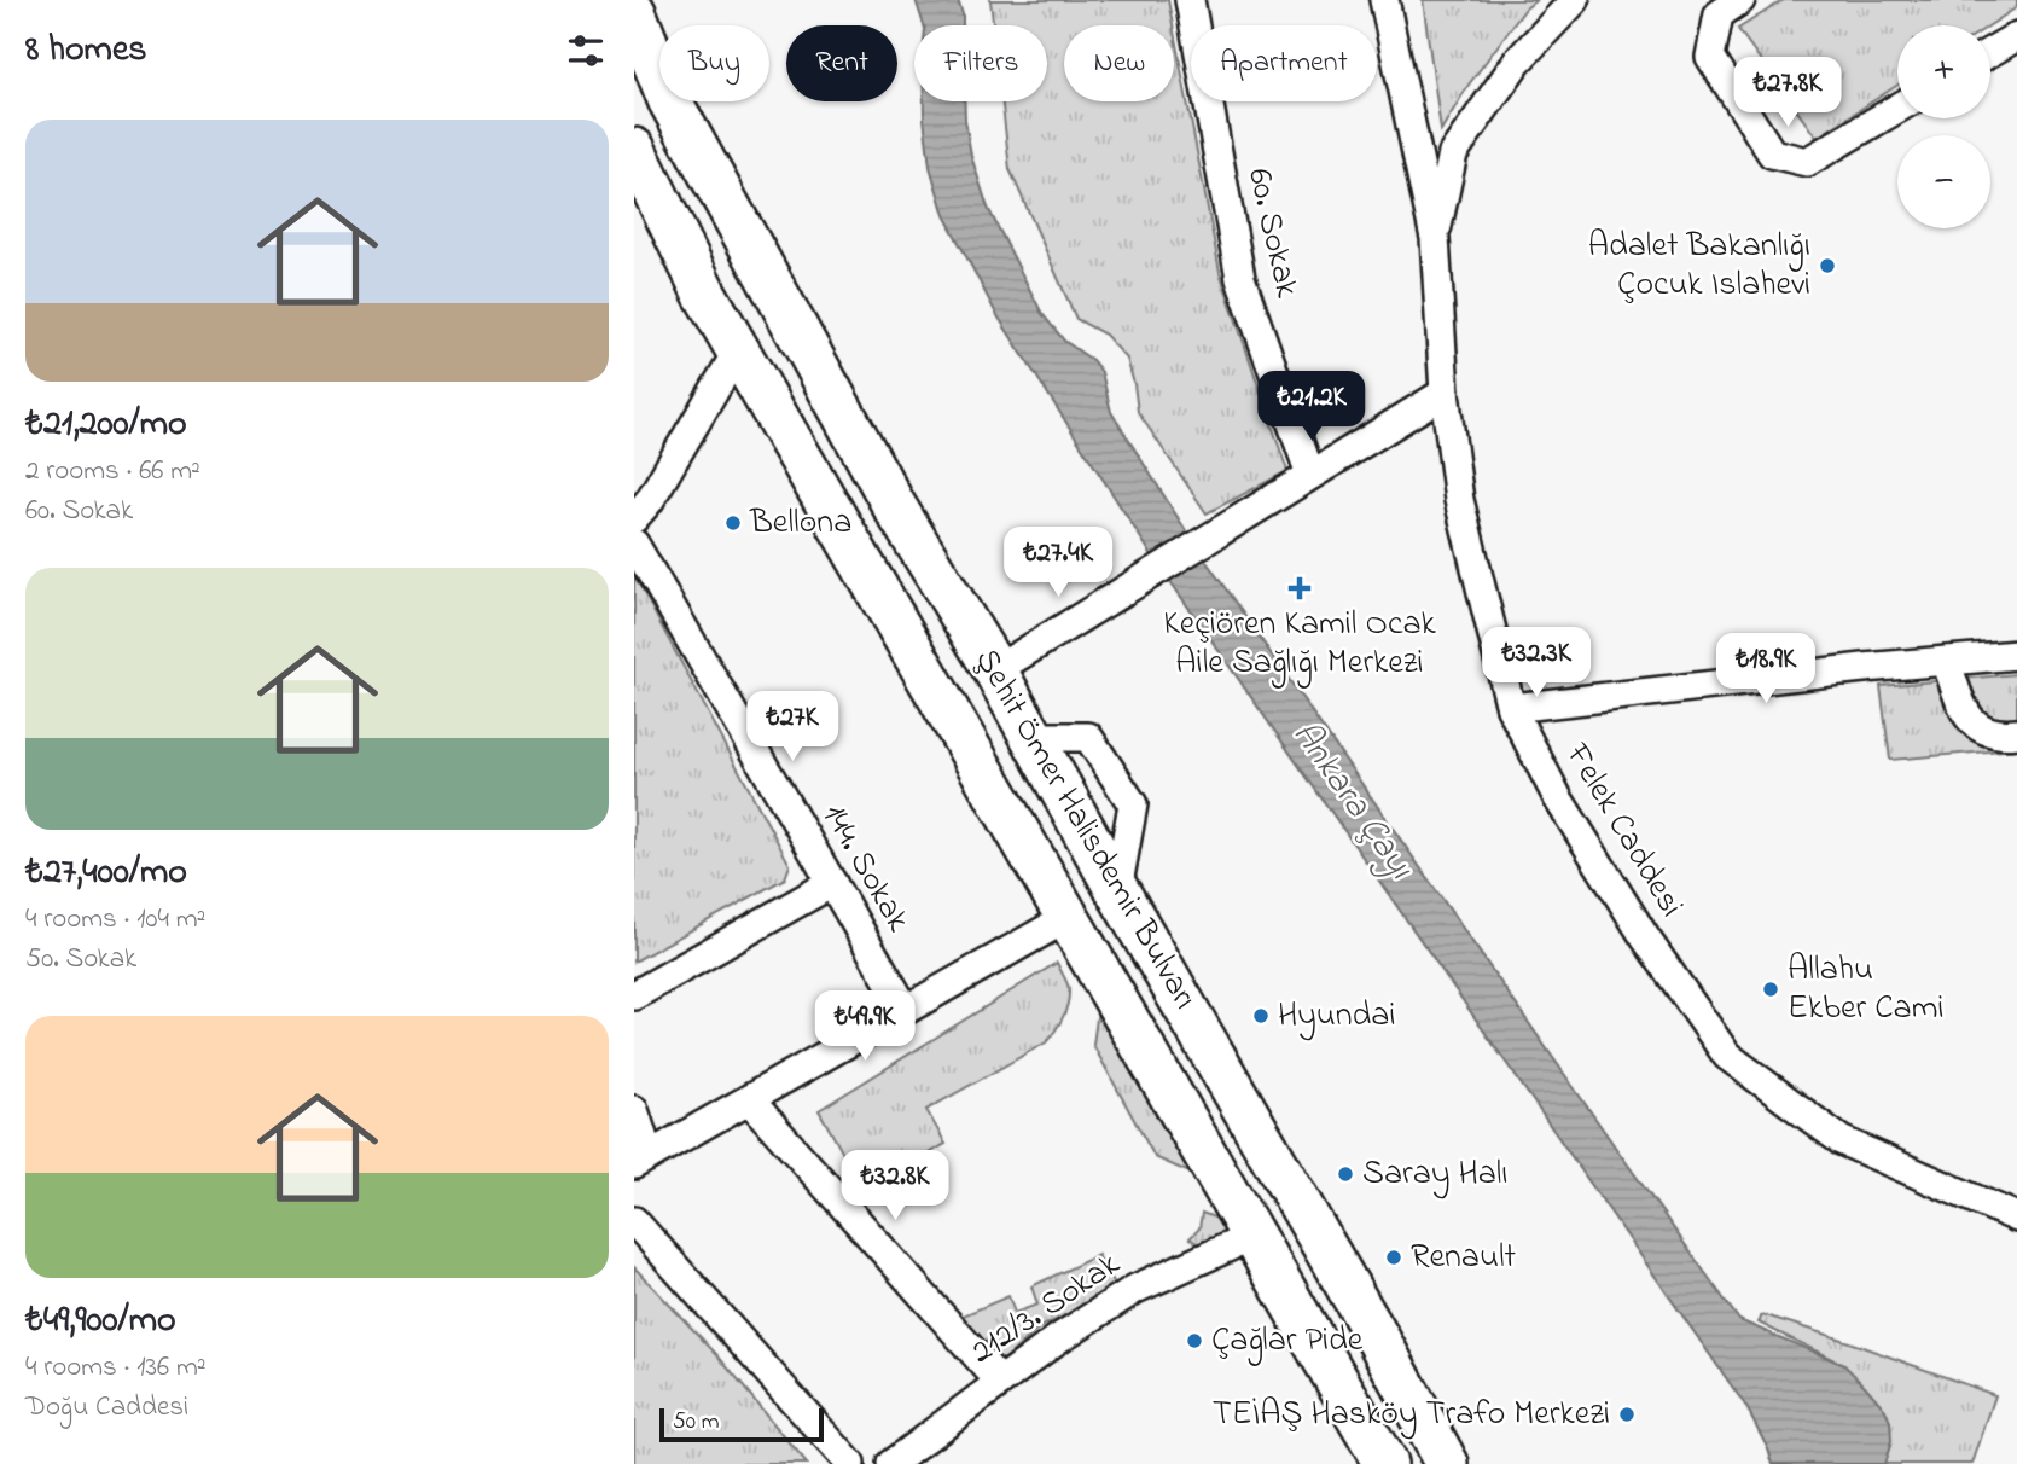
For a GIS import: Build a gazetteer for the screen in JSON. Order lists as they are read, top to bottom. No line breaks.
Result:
{"streets":{"highway":["Şehit Ömer Halisdemir Bulvarı"],"street":["60. Sokak","Felek Caddesi","144. Sokak","212/3. Sokak"]},"crossings":[["Şehit Ömer Halisdemir Bulvarı","212/3. Sokak"]],"water":["Ankara Çayı"],"places":{"other":["Adalet Bakanlığı Çocuk Islahevi","Bellona","Allahu Ekber Cami","Hyundai","Saray Halı","Renault","Çağlar Pide","TEİAŞ Hasköy Trafo Merkezi"],"health":["Keçiören Kamil Ocak Aile Sağlığı Merkezi"]},"scale_bar":"50 m","page":{"heading":"8 homes","map_buttons":["+","−"],"chip":["Buy","Rent","Filters","New","Apartment"],"price":["₺27.8K","₺21.2K","₺27.4K","₺32.3K","₺18.9K","₺27K","₺49.9K","₺32.8K"],"list":[{"name":"₺21,200/mo","note":"2 rooms · 66 m² · 60. Sokak"},{"name":"₺27,400/mo","note":"4 rooms · 104 m² · 50. Sokak"},{"name":"₺49,900/mo","note":"4 rooms · 136 m² · Doğu Caddesi"}],"scale":"50 m"}}
